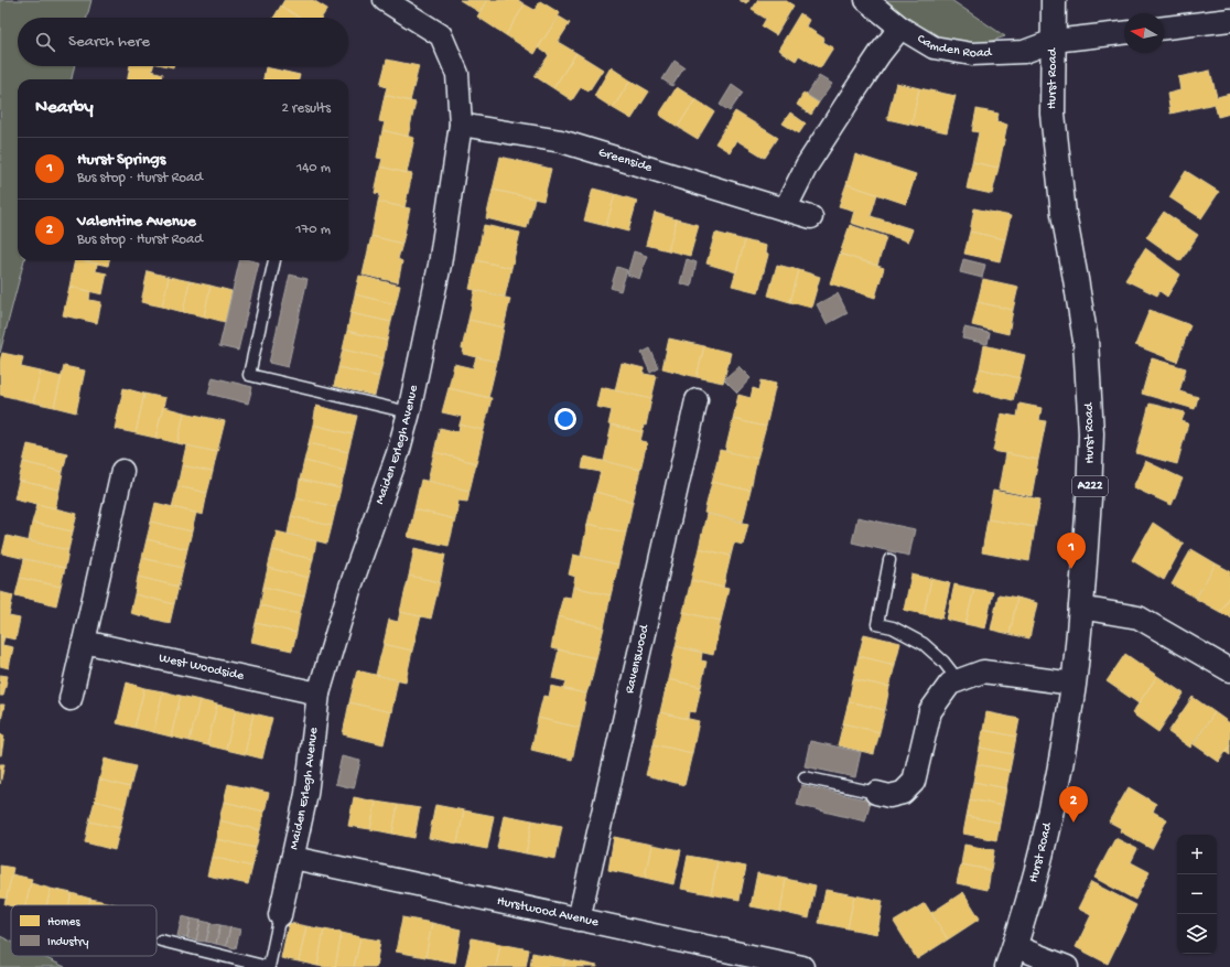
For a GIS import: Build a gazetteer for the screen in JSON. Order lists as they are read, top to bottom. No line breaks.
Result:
{"streets":{"main road":["Hurst Road","A222"],"street":["Camden Road","Greenside","Maiden Erlegh Avenue","Ravenswood","West Woodside","Hurstwood Avenue"]},"crossings":[["Camden Road","Hurst Road"],["Greenside","Maiden Erlegh Avenue"],["Maiden Erlegh Avenue","West Woodside"],["Maiden Erlegh Avenue","Hurstwood Avenue"],["Ravenswood","Hurstwood Avenue"]],"legend":["Homes","Industry"],"north":"left","page":{"search":"Search here","heading":["Nearby","2 results"],"list":[{"mark":"1","name":"Hurst Springs","note":"Bus stop · Hurst Road","value":"140 m"},{"mark":"2","name":"Valentine Avenue","note":"Bus stop · Hurst Road","value":"170 m"}],"pins":["1","2"],"map_buttons":["+","−"]}}
